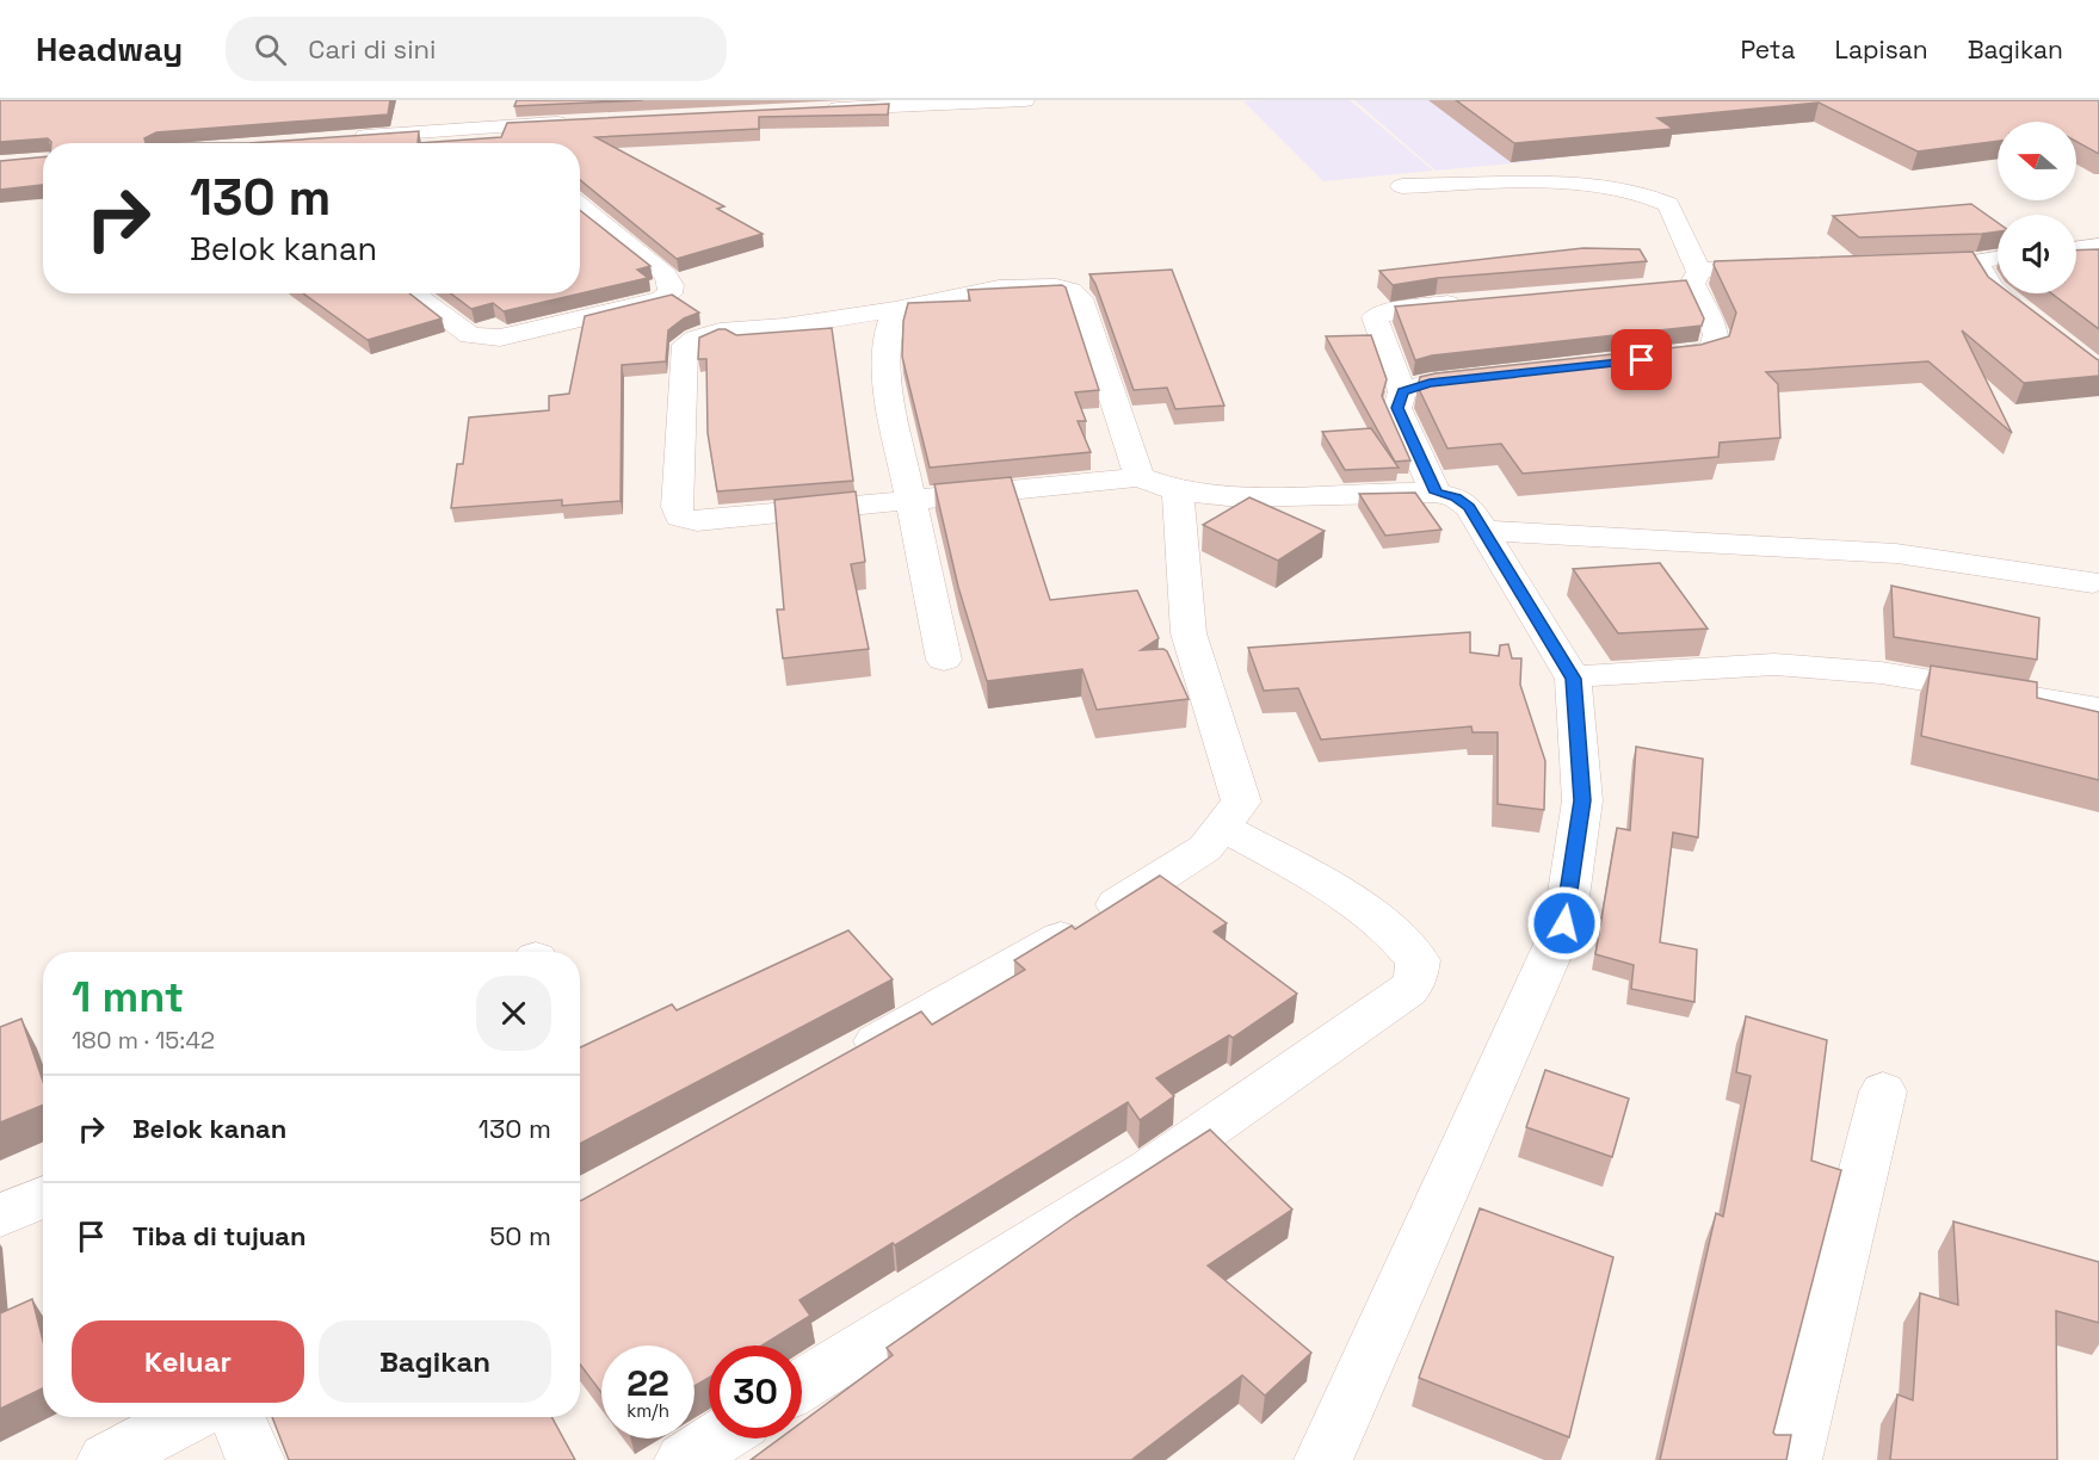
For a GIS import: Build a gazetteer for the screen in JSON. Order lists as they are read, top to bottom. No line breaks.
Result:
{"north":"left","page":{"header":"Headway","search":"Cari di sini","nav":["Peta","Lapisan","Bagikan"],"turn":["130 m","Belok kanan"],"heading":["1 mnt","180 m · 15:42"],"list":[{"name":"Belok kanan","value":"130 m"},{"name":"Tiba di tujuan","value":"50 m"}],"buttons":["Keluar","Bagikan"],"speed":"22 km/h","limit":"30"}}
